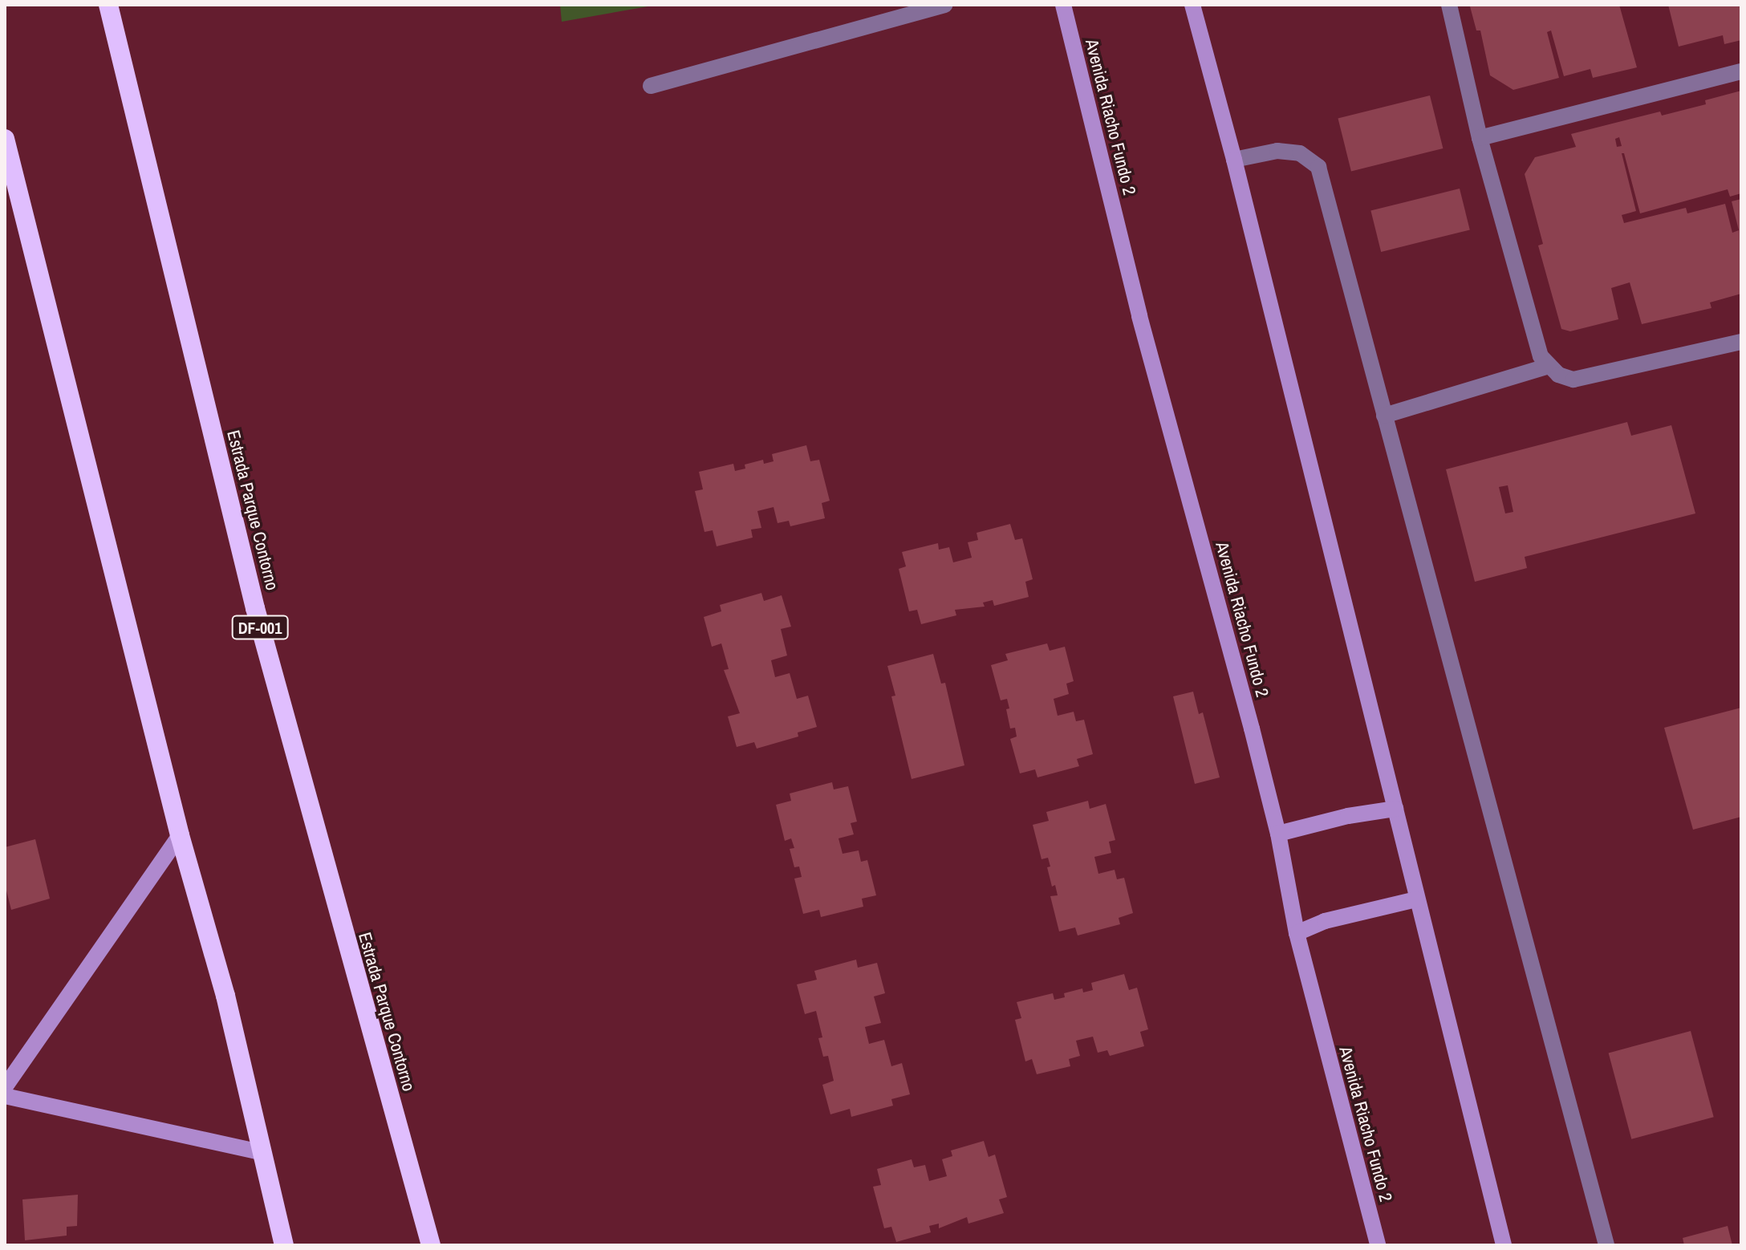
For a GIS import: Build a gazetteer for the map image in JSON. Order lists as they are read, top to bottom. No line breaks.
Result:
{"streets":{"highway":["Estrada Parque Contorno","DF-001"],"street":["Avenida Riacho Fundo 2"]}}
